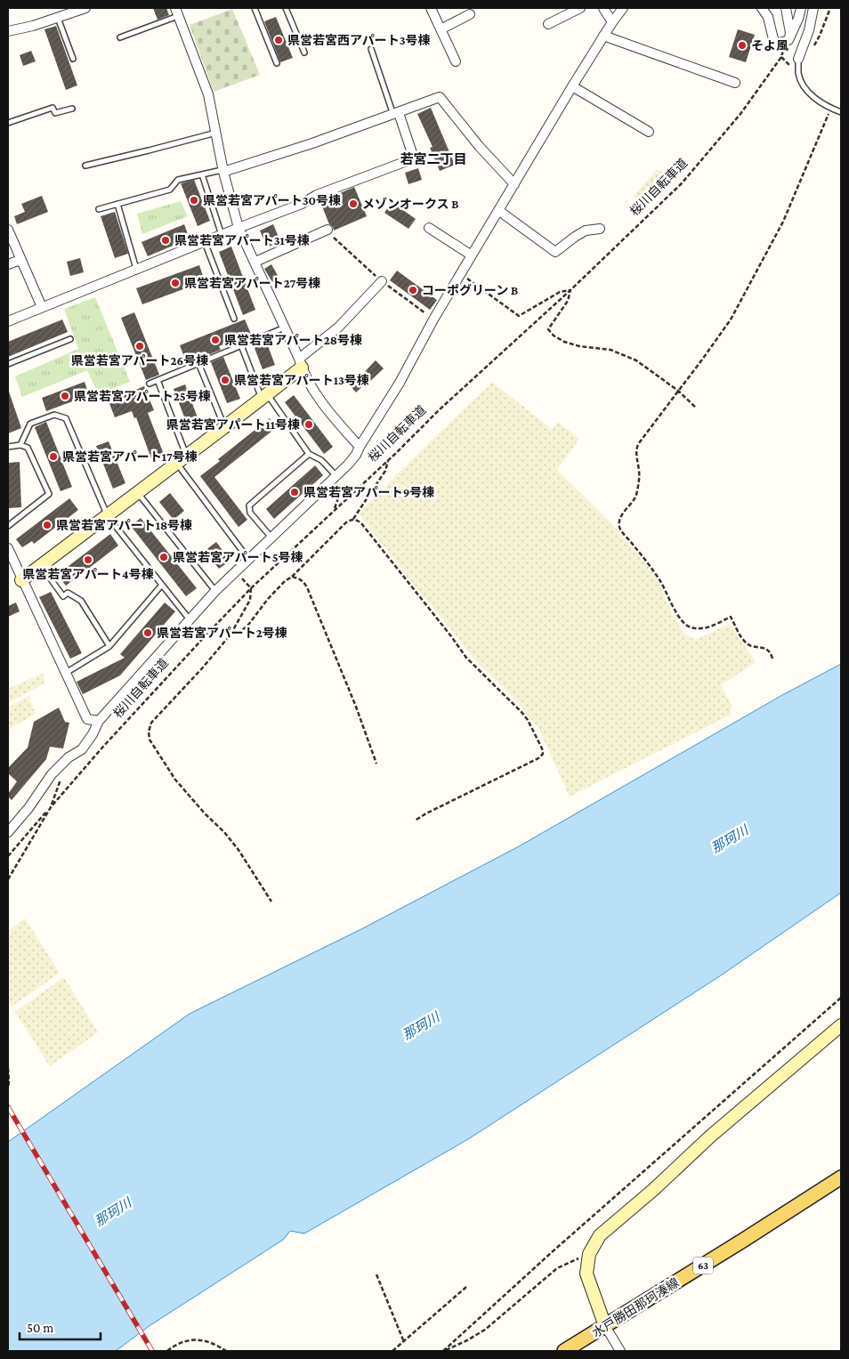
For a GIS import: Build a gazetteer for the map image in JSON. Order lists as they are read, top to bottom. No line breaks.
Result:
{"streets":{"main road":["63","水戸勝田那珂湊線"],"path":["桜川自転車道"]},"districts":["若宮二丁目"],"water":["那珂川"],"places":["県営若宮西アパート3号棟","そよ風","県営若宮アパート30号棟","メゾンオークス B","県営若宮アパート31号棟","県営若宮アパート27号棟","コーポグリーン B","県営若宮アパート28号棟","県営若宮アパート26号棟","県営若宮アパート13号棟","県営若宮アパート25号棟","県営若宮アパート11号棟","県営若宮アパート17号棟","県営若宮アパート9号棟","県営若宮アパート18号棟","県営若宮アパート5号棟","県営若宮アパート4号棟","県営若宮アパート2号棟"],"scale_bar":"50 m"}
